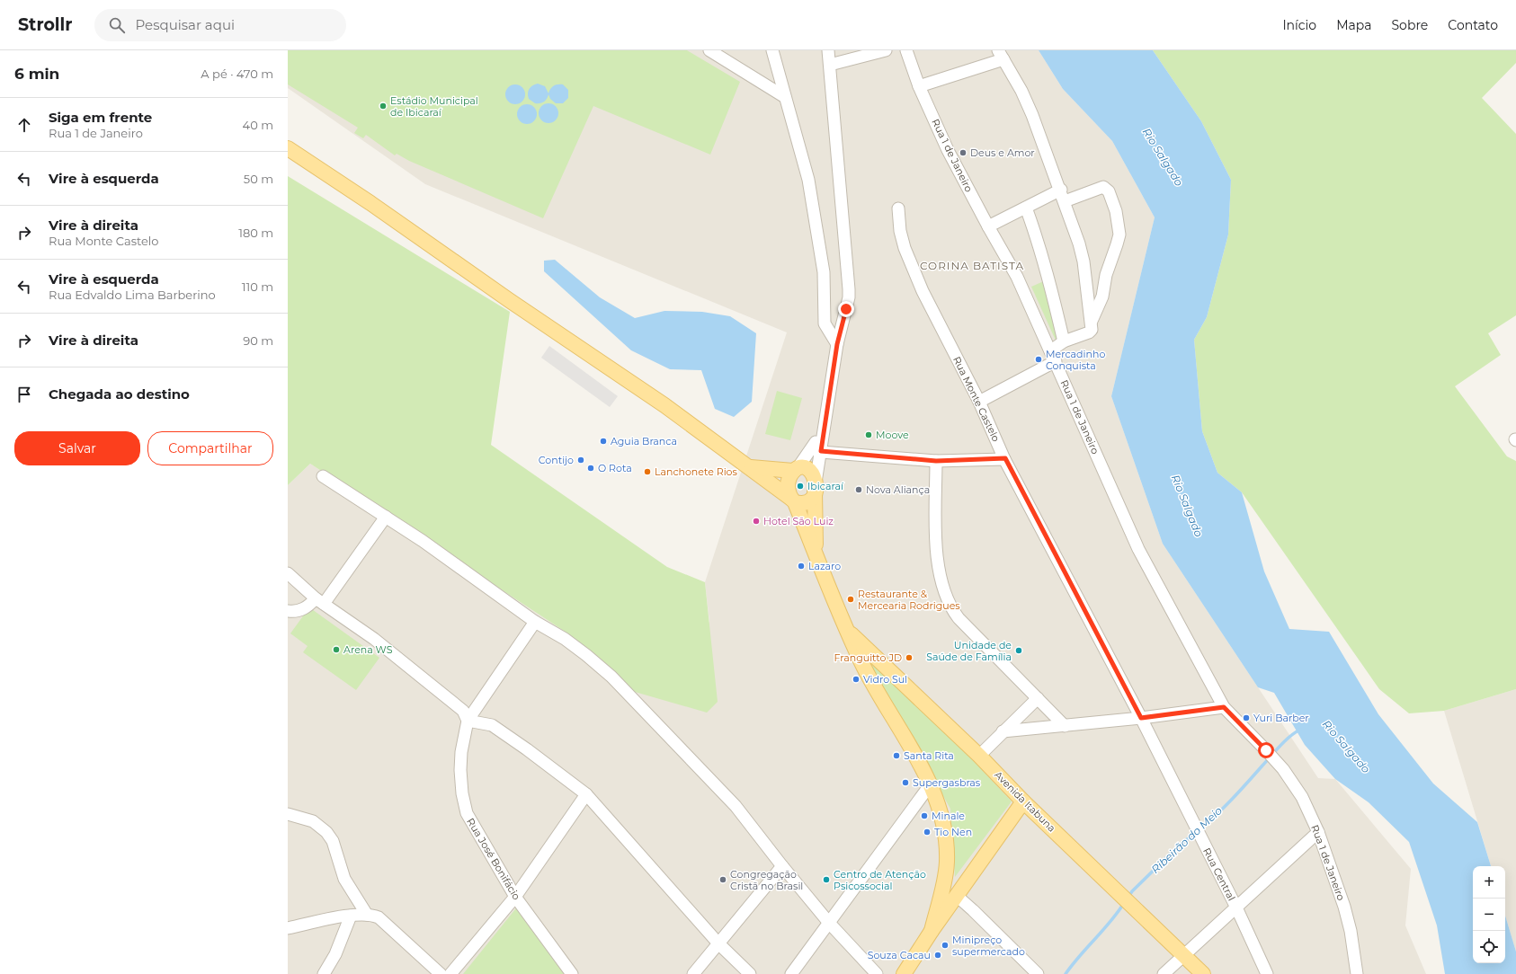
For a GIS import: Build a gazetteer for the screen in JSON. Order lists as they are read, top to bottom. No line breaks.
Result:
{"streets":{"main road":["Avenida Itabuna"],"street":["Rua 1 de Janeiro","Rua Monte Castelo","Rua José Bonifácio","Rua Central"]},"crossings":[["Rua Monte Castelo","Rua Central"]],"districts":["CORINA BATISTA"],"water":["Rio Salgado","Ribeirão do Meio"],"places":["Estádio Municipal de Ibicaraí","Deus e Amor","Mercadinho Conquista","Moove","Aguia Branca","Contijo","O Rota","Lanchonete Rios","Ibicaraí","Nova Aliança","Hotel São Luiz","Lazaro","Restaurante & Mercearia Rodrigues","Arena WS","Unidade de Saúde de Família","Franguitto JD","Vidro Sul","Yuri Barber","Santa Rita","Supergasbras","Minale","Tio Nen","Congregação Cristã no Brasil","Centro de Atenção Psicossocial","Minipreço supermercado","Souza Cacau"],"page":{"header":"Strollr","search":"Pesquisar aqui","nav":["Início","Mapa","Sobre","Contato"],"heading":["6 min","A pé · 470 m"],"list":[["Siga em frente","Rua 1 de Janeiro","40 m"],["Vire à esquerda","50 m"],["Vire à direita","Rua Monte Castelo","180 m"],["Vire à esquerda","Rua Edvaldo Lima Barberino","110 m"],["Vire à direita","90 m"],"Chegada ao destino"],"buttons":["Salvar","Compartilhar"],"map_buttons":["+","−"]}}
